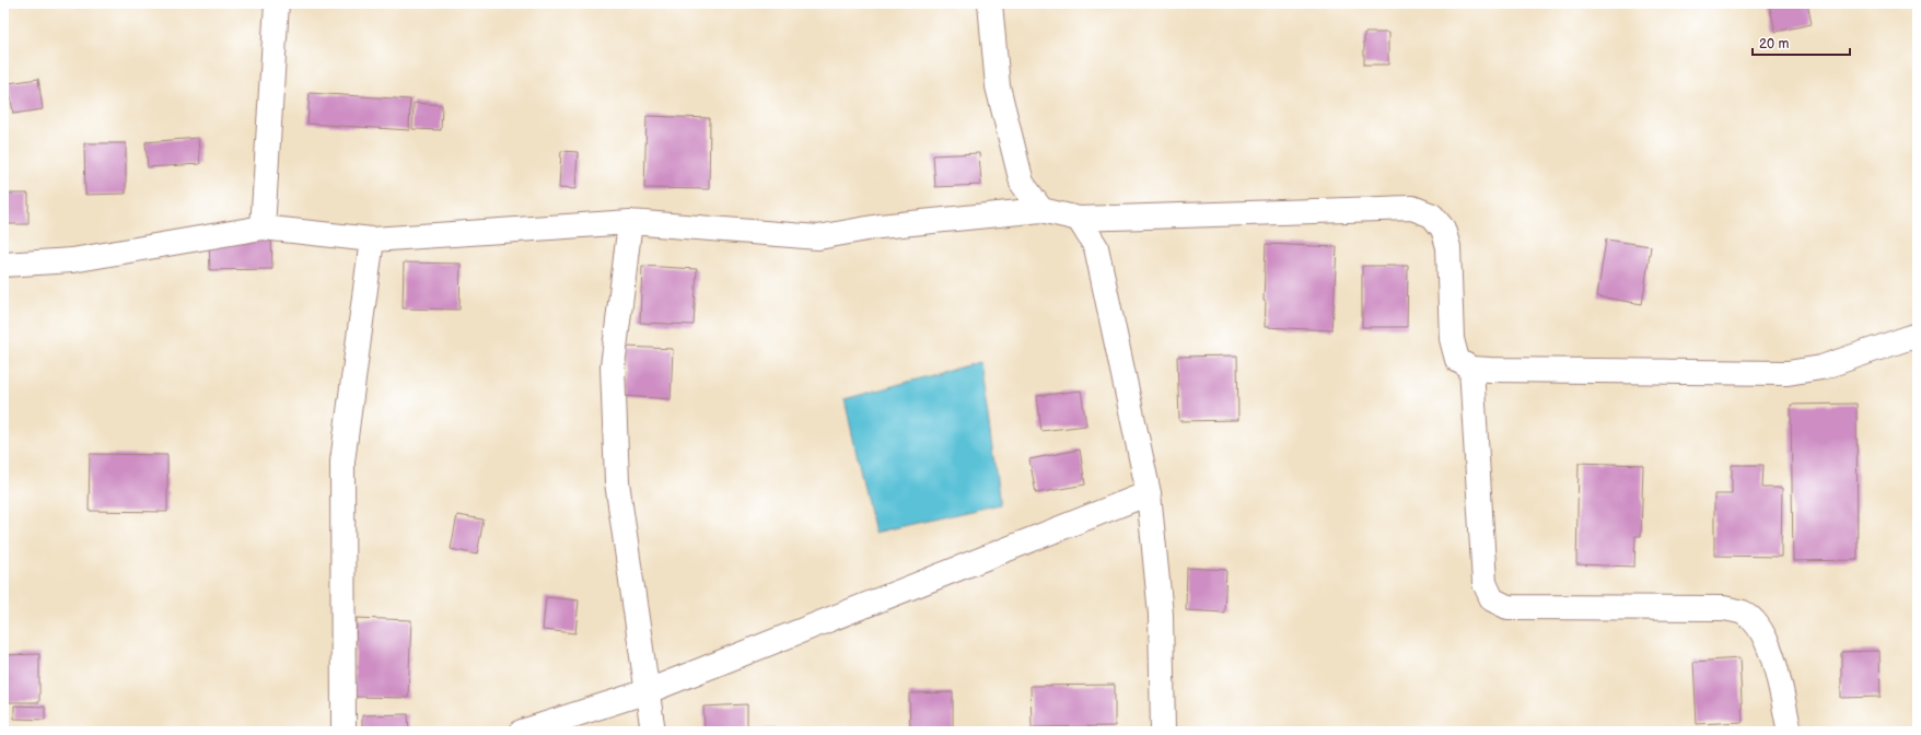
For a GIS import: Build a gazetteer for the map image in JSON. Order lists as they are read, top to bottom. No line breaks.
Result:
{"scale_bar":"20 m"}
